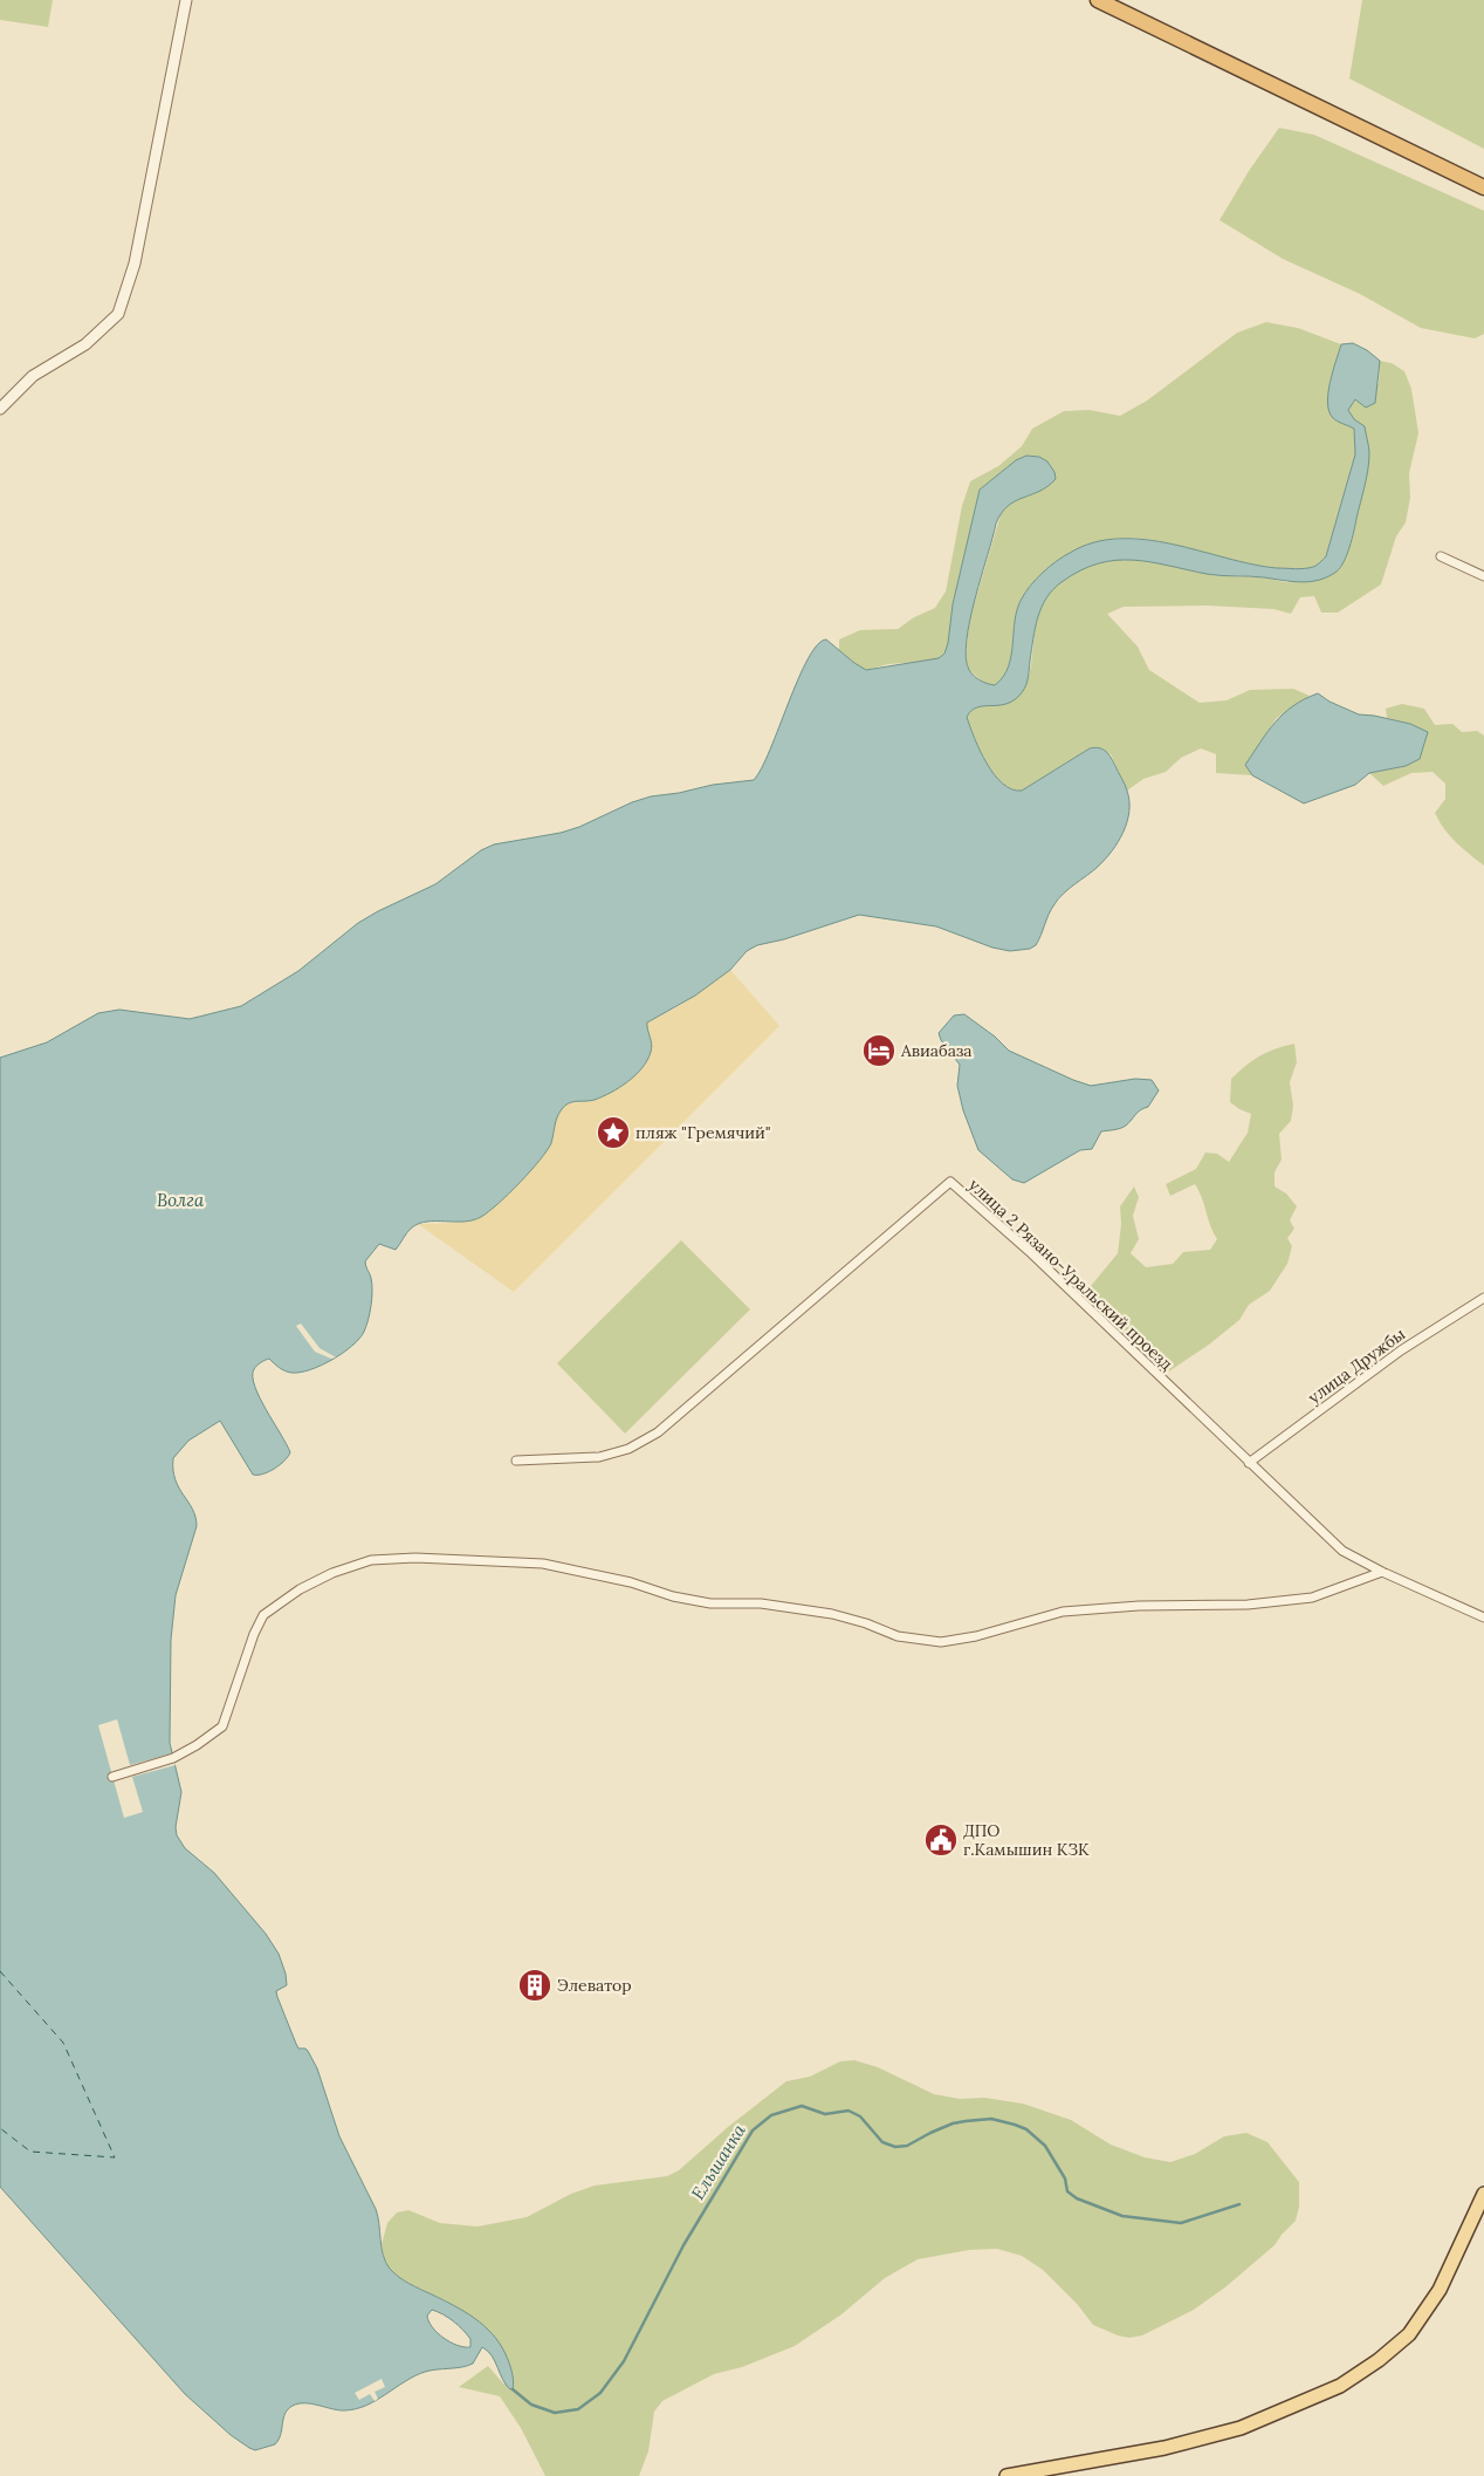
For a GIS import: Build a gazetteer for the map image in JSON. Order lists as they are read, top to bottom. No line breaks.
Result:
{"streets":{"street":["улица 2 Рязано-Уральский проезд","улица Дружбы"]},"crossings":[["улица 2 Рязано-Уральский проезд","улица Дружбы"]],"water":["Волга","Ельшанка"],"places":{"hotel":["Авиабаза"],"place":["пляж \"Гремячий\""],"public building":["ДПО г.Камышин КЗК"],"building":["Элеватор"]}}
